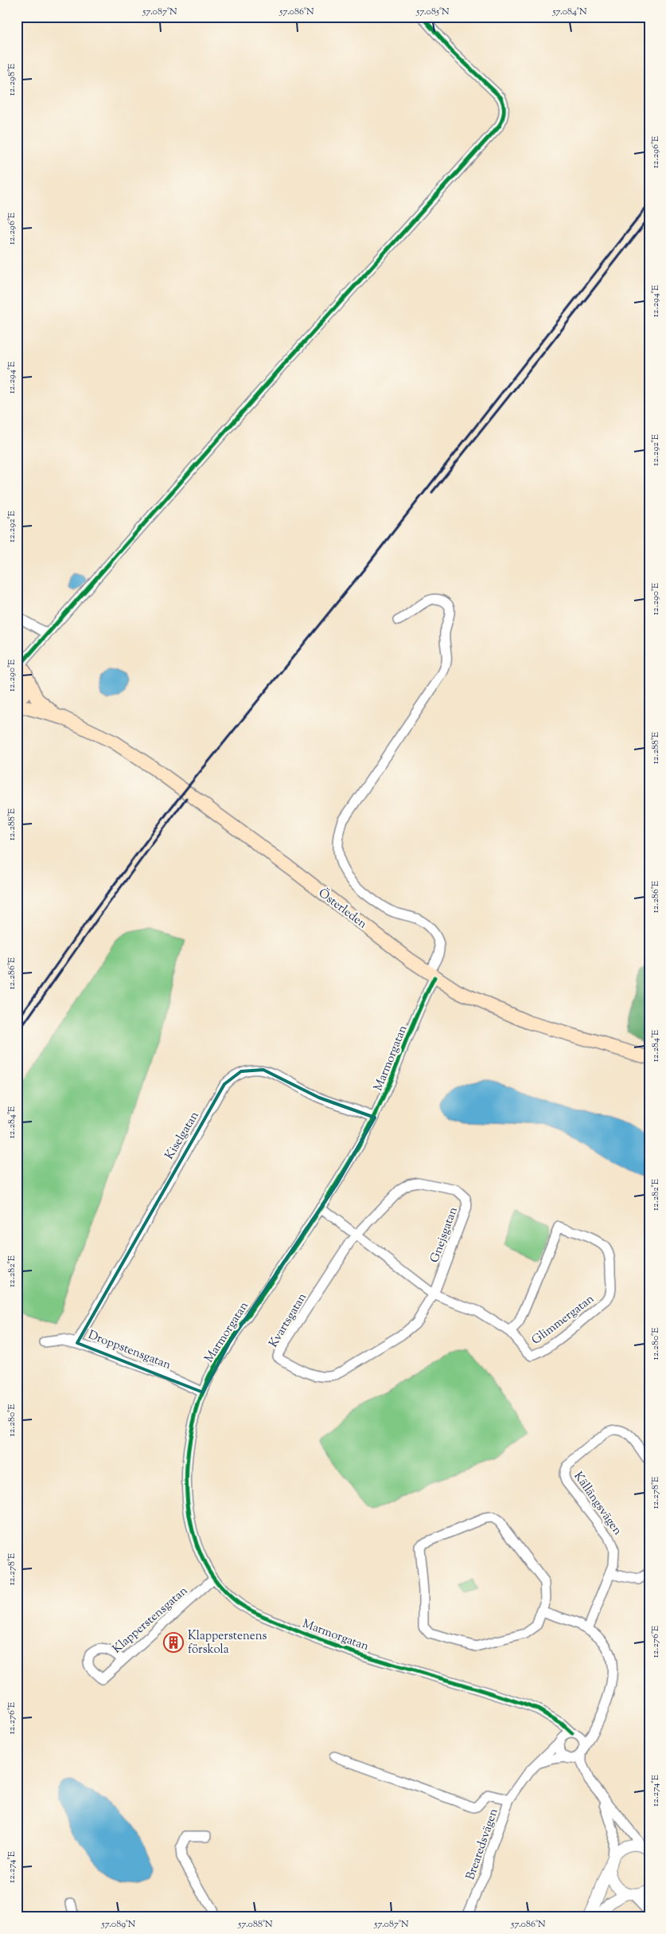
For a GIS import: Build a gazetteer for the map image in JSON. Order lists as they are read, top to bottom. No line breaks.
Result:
{"streets":{"main road":["Österleden"],"street":["Marmorgatan","Kiselgatan","Gnejsgatan","Glimmergatan","Kvartsgatan","Droppstensgatan","Källängsvägen","Klapperstensgatan","Brearedsvägen"]},"crossings":[["Österleden","Marmorgatan"],["Marmorgatan","Kiselgatan"],["Marmorgatan","Glimmergatan"],["Marmorgatan","Droppstensgatan"],["Marmorgatan","Klapperstensgatan"],["Marmorgatan","Brearedsvägen"],["Kiselgatan","Droppstensgatan"],["Gnejsgatan","Glimmergatan"],["Gnejsgatan","Kvartsgatan"],["Glimmergatan","Kvartsgatan"]],"places":{"building":["Klapperstenens förskola"]},"coordinates":["57.087°N","57.086°N","57.085°N","57.084°N","12.298°E","12.296°E","12.294°E","12.292°E","12.290°E","12.288°E","12.286°E","12.284°E","12.282°E","12.280°E","12.278°E","12.276°E","12.274°E","57.089°N","57.088°N"]}
